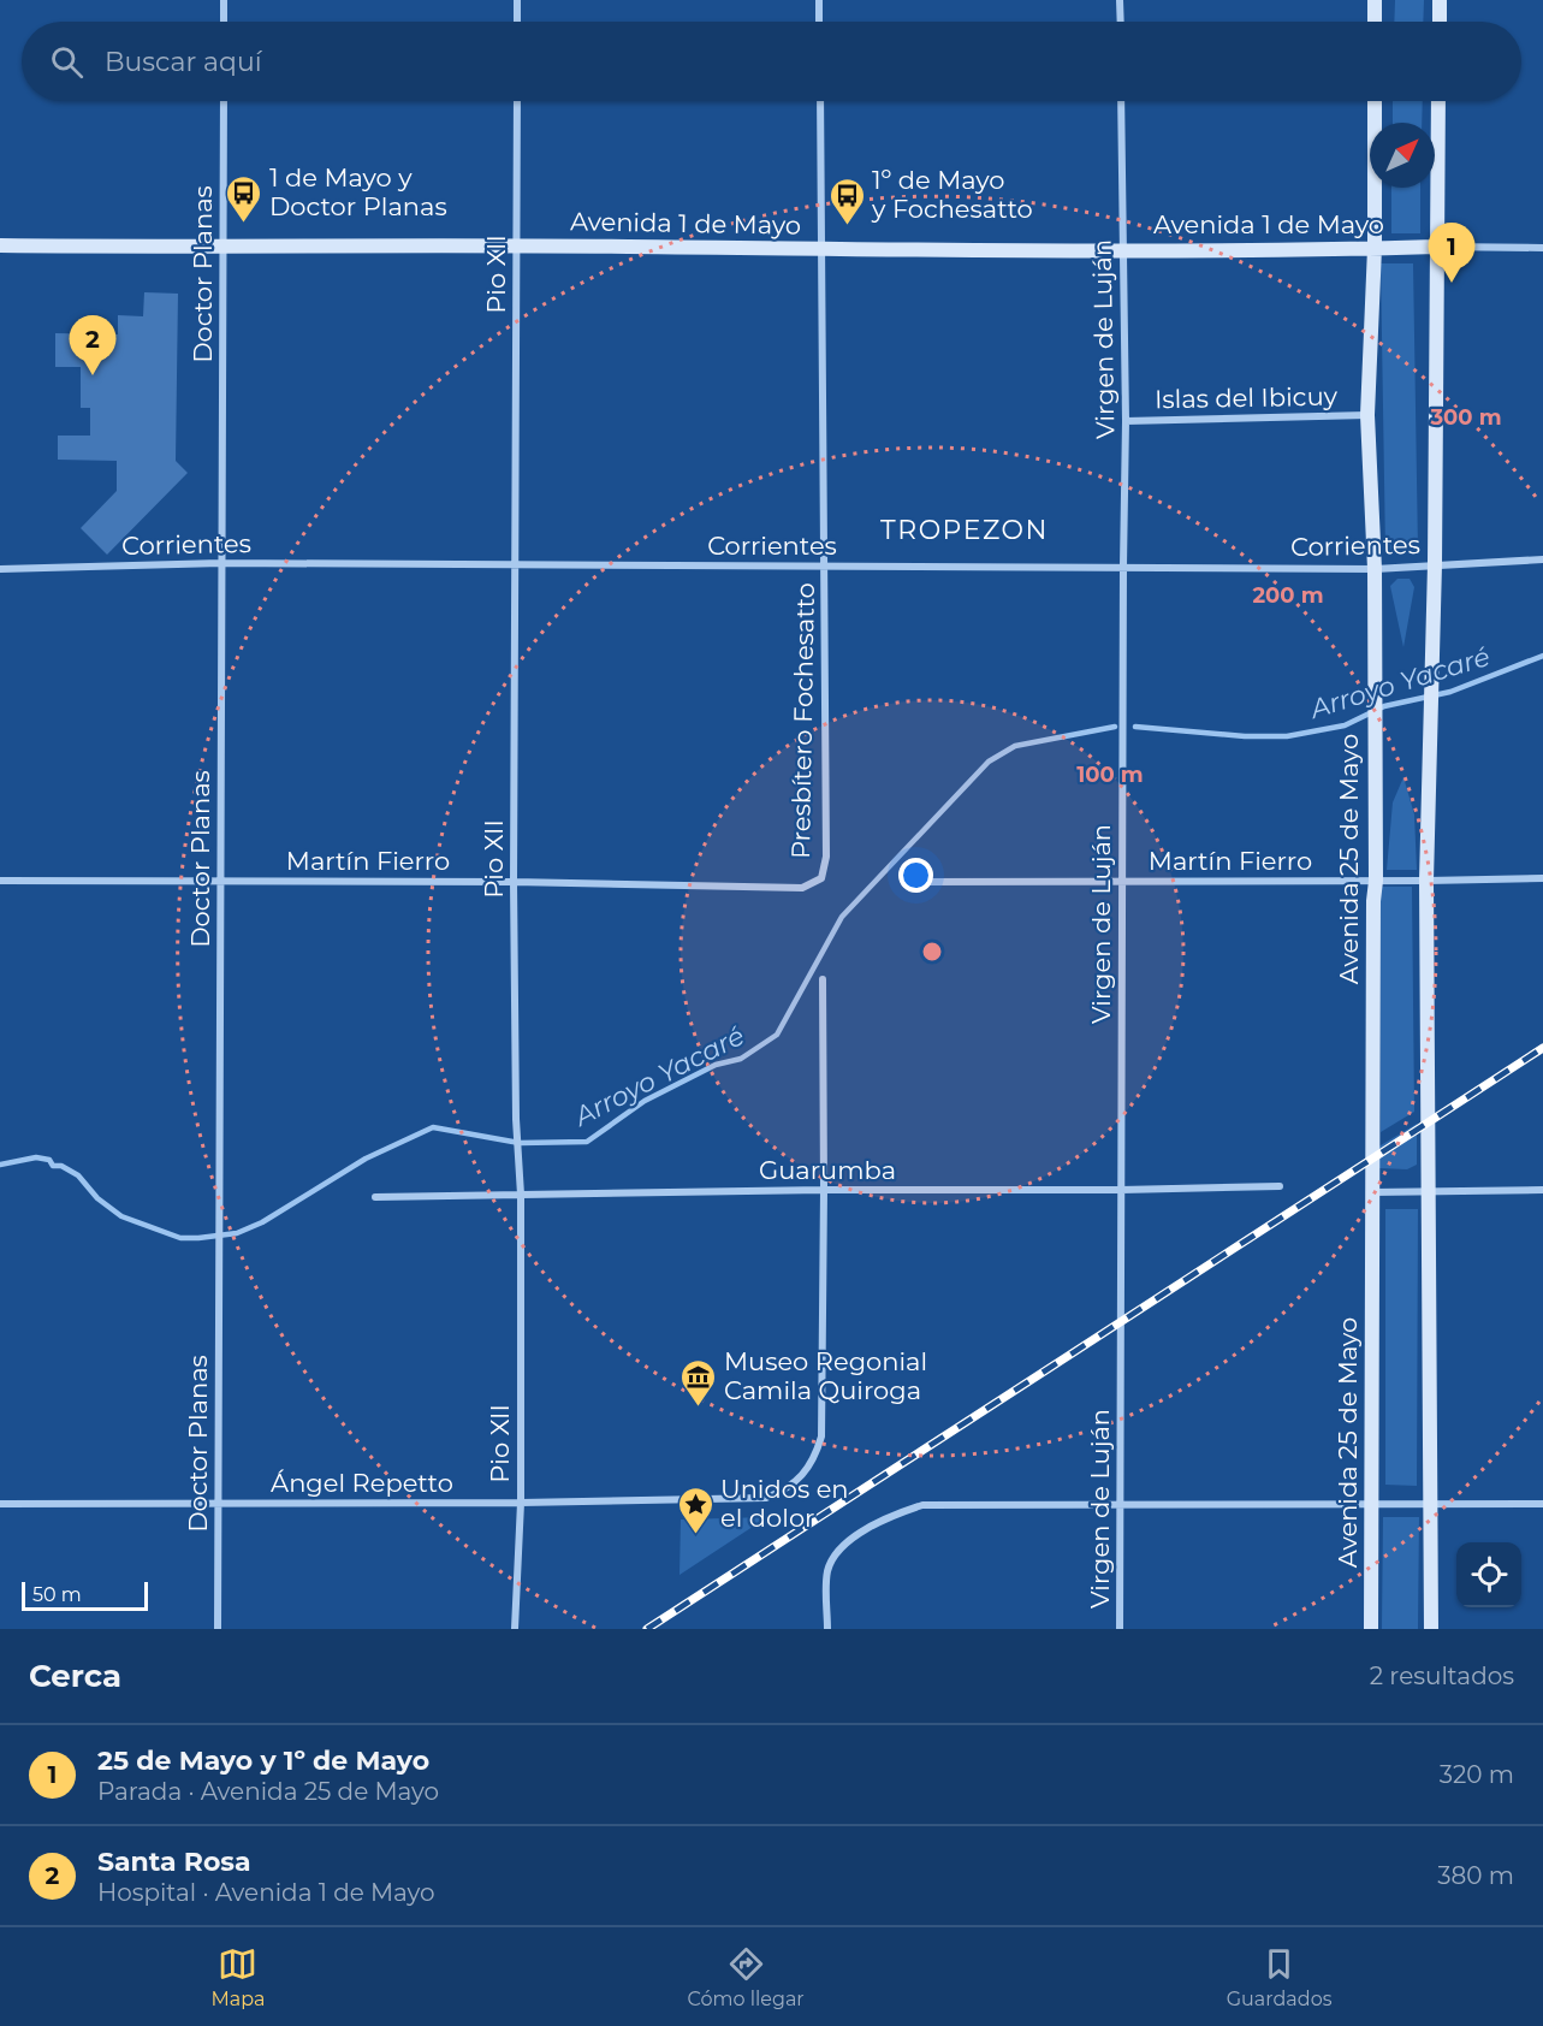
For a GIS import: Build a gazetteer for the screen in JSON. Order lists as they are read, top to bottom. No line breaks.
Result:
{"streets":{"main road":["Avenida 1 de Mayo","Avenida 25 de Mayo"],"street":["Doctor Planas","Pio XII","Virgen de Luján","Islas del Ibicuy","Corrientes","Presbítero Fochesatto","Martín Fierro","Guarumba","Ángel Repetto"]},"crossings":[["Avenida 1 de Mayo","Doctor Planas"],["Avenida 1 de Mayo","Pio XII"],["Avenida 1 de Mayo","Virgen de Luján"],["Avenida 1 de Mayo","Presbítero Fochesatto"],["Avenida 1 de Mayo","Avenida 25 de Mayo"],["Doctor Planas","Corrientes"],["Doctor Planas","Martín Fierro"],["Doctor Planas","Ángel Repetto"],["Pio XII","Corrientes"],["Pio XII","Martín Fierro"],["Pio XII","Guarumba"],["Pio XII","Ángel Repetto"],["Virgen de Luján","Islas del Ibicuy"],["Virgen de Luján","Corrientes"],["Virgen de Luján","Martín Fierro"],["Virgen de Luján","Guarumba"],["Islas del Ibicuy","Avenida 25 de Mayo"],["Corrientes","Presbítero Fochesatto"],["Corrientes","Avenida 25 de Mayo"],["Presbítero Fochesatto","Martín Fierro"],["Avenida 25 de Mayo","Martín Fierro"],["Guarumba","Ángel Repetto"]],"districts":["TROPEZON"],"water":["Arroyo Yacaré"],"places":{"bus stop":["1 de Mayo y Doctor Planas","1º de Mayo y Fochesatto"],"museum":["Museo Regonial Camila Quiroga"],"place":["Unidos en el dolor"]},"scale_bar":"50 m","north":"top right","page":{"search":"Buscar aquí","pins":["1","2"],"scale":"50 m","heading":["Cerca","2 resultados"],"list":[{"mark":"1","name":"25 de Mayo y 1º de Mayo","note":"Parada · Avenida 25 de Mayo","value":"320 m"},{"mark":"2","name":"Santa Rosa","note":"Hospital · Avenida 1 de Mayo","value":"380 m"}],"nav":["Mapa","Cómo llegar","Guardados"]},"rings":["300 m","200 m","100 m"]}
